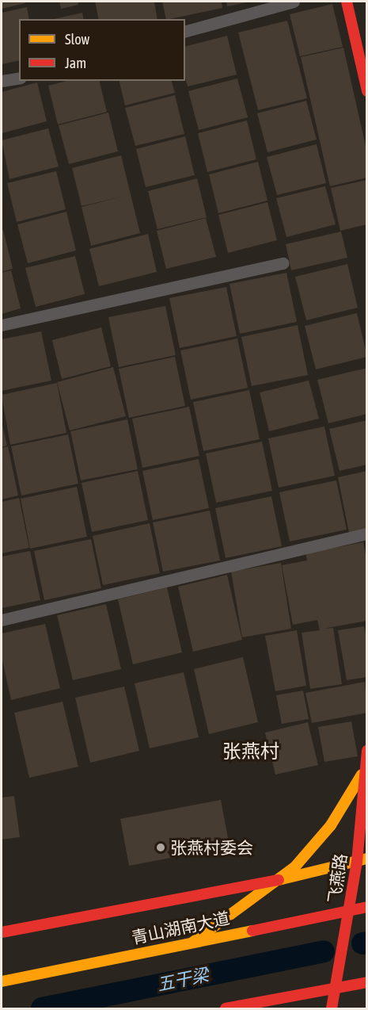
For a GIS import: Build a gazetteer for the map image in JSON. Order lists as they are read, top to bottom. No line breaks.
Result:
{"streets":{"main road":["飞燕路","青山湖南大道"]},"crossings":[["飞燕路","青山湖南大道"]],"districts":["张燕村"],"water":["五干梁"],"places":["张燕村委会"],"legend":["Slow","Jam"]}
